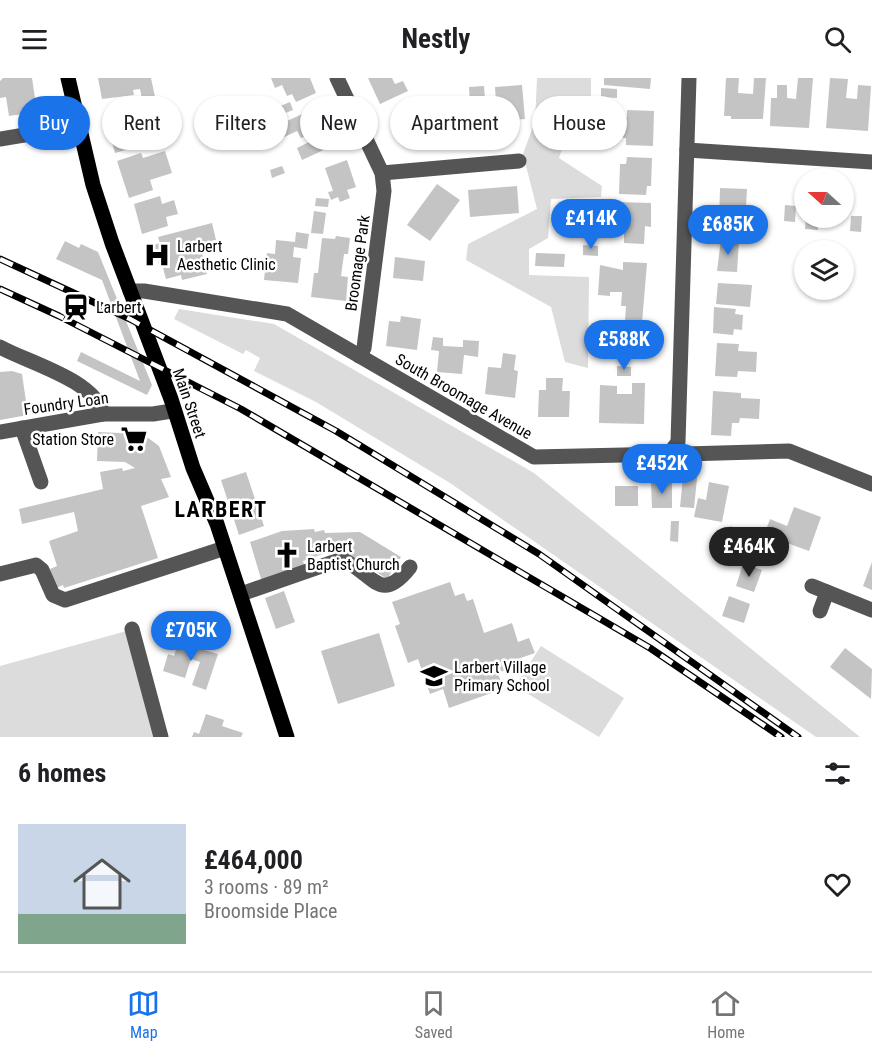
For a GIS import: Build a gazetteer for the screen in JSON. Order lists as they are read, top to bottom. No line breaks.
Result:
{"streets":{"main road":["Main Street"],"street":["Broomage Park","South Broomage Avenue","Foundry Loan"]},"crossings":[["Broomage Park","South Broomage Avenue"],["South Broomage Avenue","Main Street"],["Foundry Loan","Main Street"]],"districts":["LARBERT"],"places":{"hospital":["Larbert Aesthetic Clinic"],"station":["Larbert"],"supermarket":["Station Store"],"church":["Larbert Baptist Church"],"school or university":["Larbert Village Primary School"]},"north":"left","page":{"header":"Nestly","chip":["Buy","Rent","Filters","New","Apartment","House"],"price":["£414K","£685K","£588K","£452K","£464K","£705K"],"heading":"6 homes","list":[{"name":"£464,000","note":"3 rooms · 89 m² · Broomside Place"}],"tabs":["Map","Saved","Home"]}}
